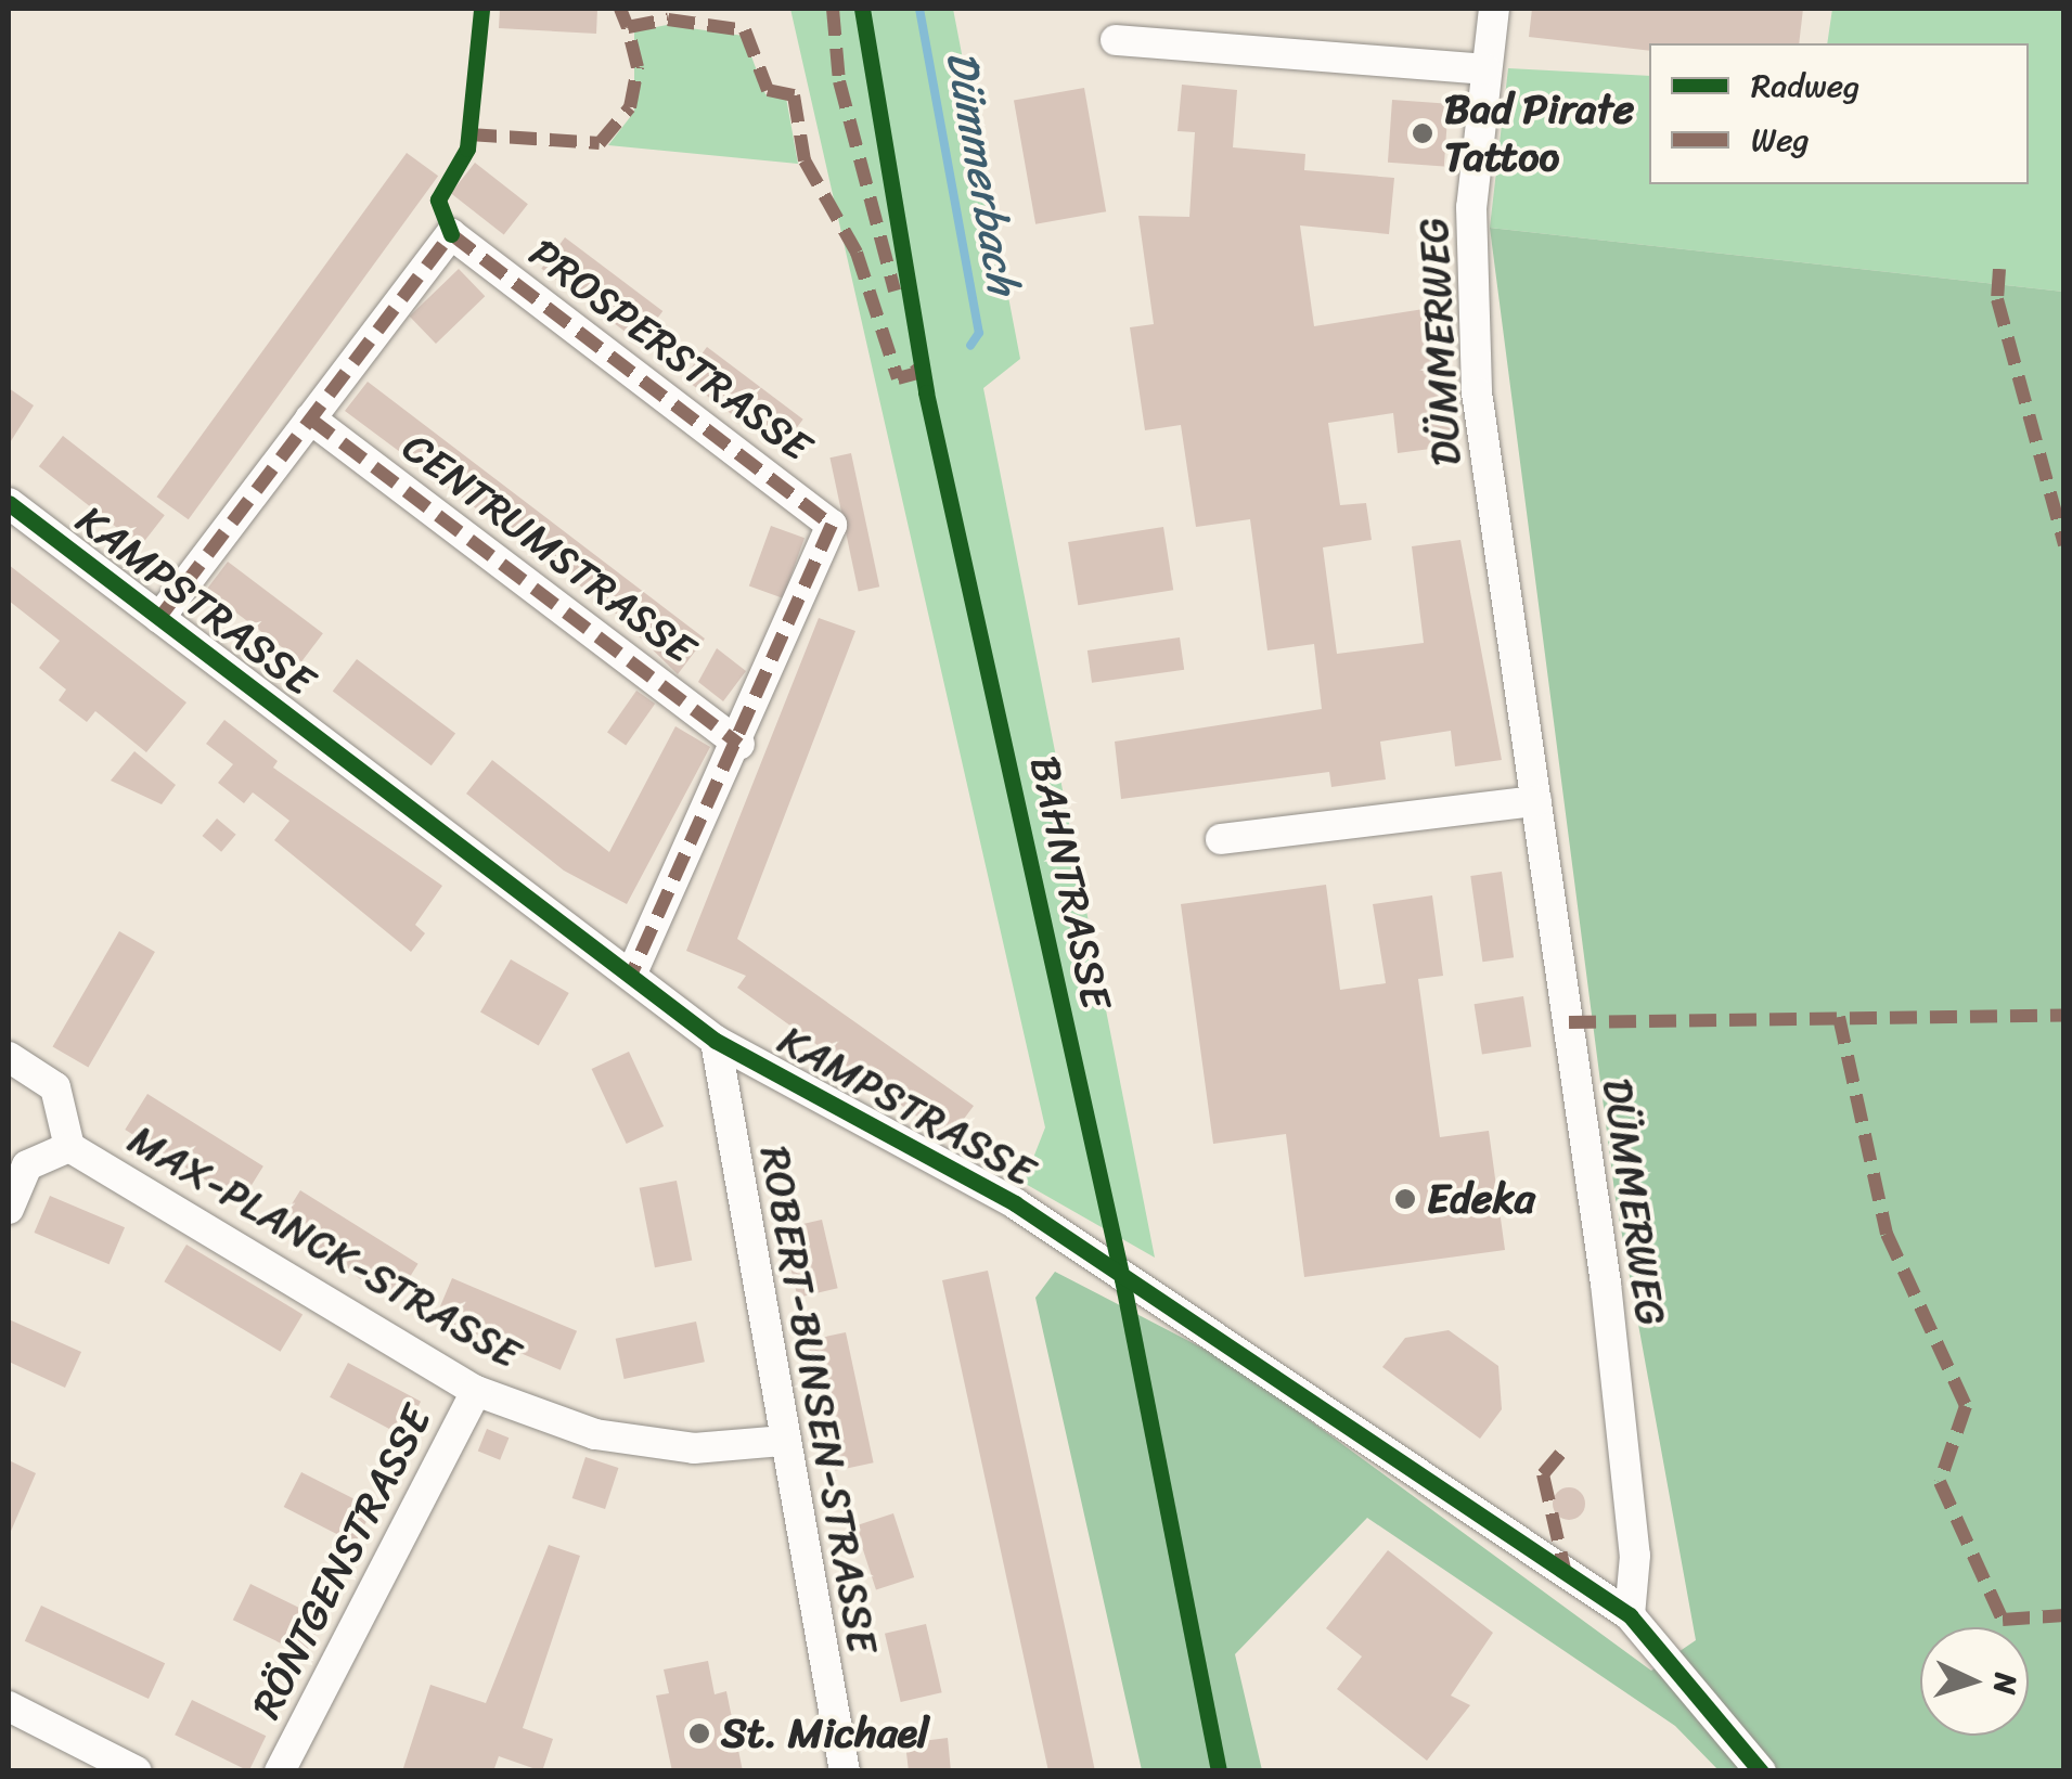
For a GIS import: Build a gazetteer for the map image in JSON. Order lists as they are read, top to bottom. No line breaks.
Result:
{"streets":{"street":["DÜMMERWEG","PROSPERSTRASSE","CENTRUMSTRASSE","KAMPSTRASSE","MAX-PLANCK-STRASSE","ROBERT-BUNSEN-STRASSE","RÖNTGENSTRASSE"],"cycle path":["BAHNTRASSE"]},"crossings":[["DÜMMERWEG","KAMPSTRASSE"],["PROSPERSTRASSE","CENTRUMSTRASSE"],["PROSPERSTRASSE","KAMPSTRASSE"],["KAMPSTRASSE","ROBERT-BUNSEN-STRASSE"],["MAX-PLANCK-STRASSE","ROBERT-BUNSEN-STRASSE"],["MAX-PLANCK-STRASSE","RÖNTGENSTRASSE"]],"water":["Dümmerbach"],"places":["Bad Pirate Tattoo","Edeka","St. Michael"],"legend":["Radweg","Weg"],"north":"right"}
